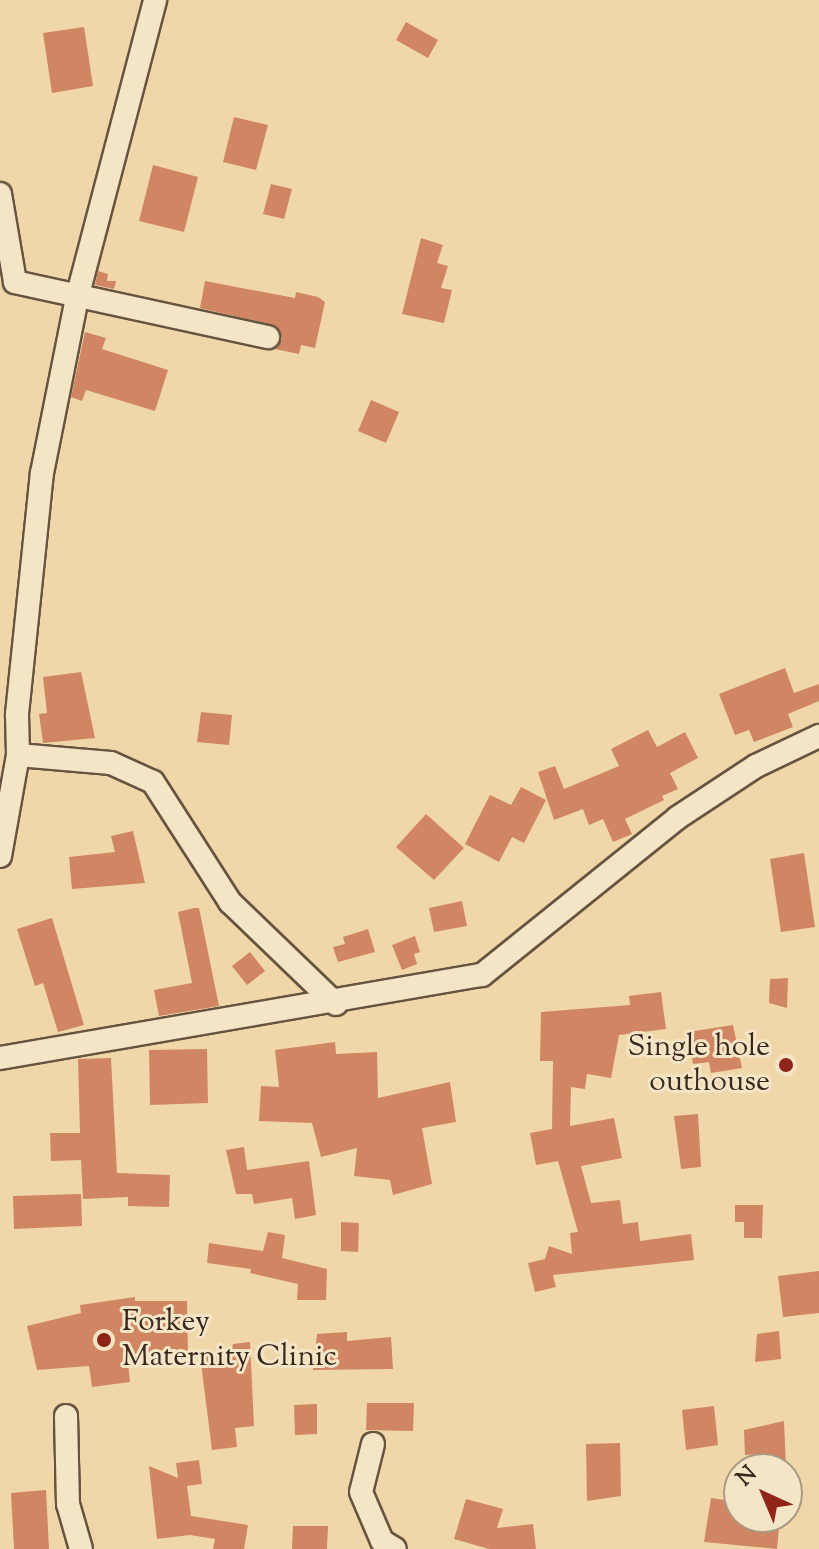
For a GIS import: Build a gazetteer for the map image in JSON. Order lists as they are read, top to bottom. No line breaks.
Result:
{"places":["Single hole outhouse","Forkey Maternity Clinic"],"north":"top left"}
